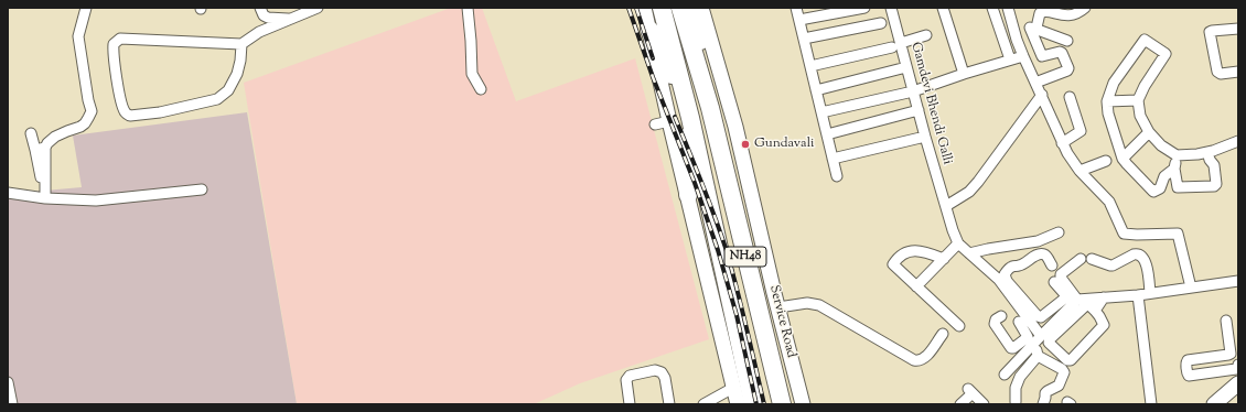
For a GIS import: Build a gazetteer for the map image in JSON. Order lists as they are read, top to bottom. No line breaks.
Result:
{"streets":{"highway":["NH48"],"street":["Gamdevi Bhendi Galli","Service Road"]},"places":["Gundavali"]}
